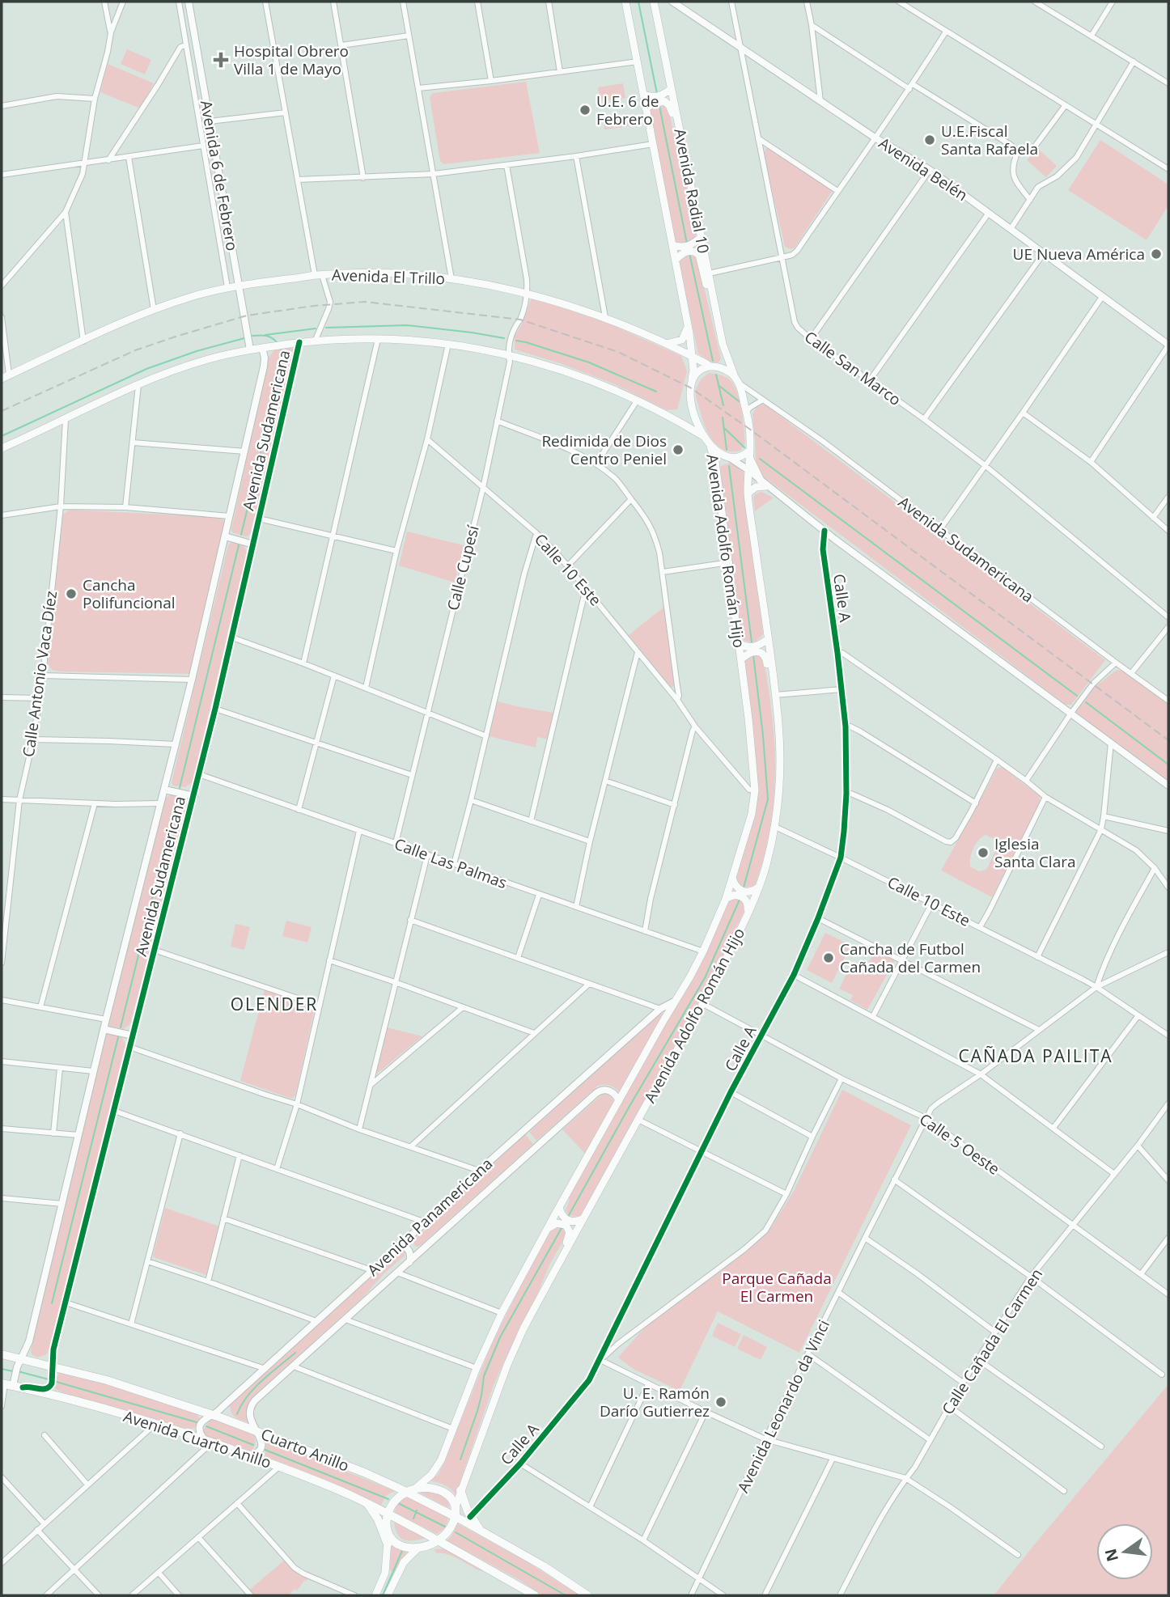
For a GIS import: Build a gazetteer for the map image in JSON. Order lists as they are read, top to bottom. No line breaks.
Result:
{"streets":{"highway":["Avenida Cuarto Anillo","Cuarto Anillo"],"main road":["Avenida Radial 10","Avenida El Trillo","Avenida Adolfo Román Hijo"],"street":["Avenida Belén","Avenida 6 de Febrero","Calle San Marco","Avenida Sudamericana","Calle Cupesí","Calle 10 Este","Calle A","Calle Antonio Vaca Díez","Calle Las Palmas","Calle 5 Oeste","Avenida Panamericana","Calle Cañada El Carmen","Avenida Leonardo da Vinci"]},"crossings":[["Avenida Belén","Calle San Marco"],["Avenida 6 de Febrero","Avenida El Trillo"],["Avenida Radial 10","Avenida El Trillo"],["Avenida Radial 10","Avenida Sudamericana"],["Avenida Radial 10","Avenida Adolfo Román Hijo"],["Avenida El Trillo","Avenida Sudamericana"],["Avenida El Trillo","Calle Cupesí"],["Avenida Sudamericana","Calle Las Palmas"],["Avenida Sudamericana","Avenida Cuarto Anillo"],["Avenida Sudamericana","Cuarto Anillo"],["Avenida Adolfo Román Hijo","Calle 10 Este"],["Avenida Adolfo Román Hijo","Calle A"],["Avenida Adolfo Román Hijo","Calle Las Palmas"],["Avenida Adolfo Román Hijo","Calle 5 Oeste"],["Avenida Adolfo Román Hijo","Avenida Panamericana"],["Avenida Adolfo Román Hijo","Cuarto Anillo"],["Calle Cupesí","Calle 10 Este"],["Calle Cupesí","Calle Las Palmas"],["Calle 10 Este","Calle A"],["Calle 10 Este","Avenida Leonardo da Vinci"],["Calle A","Calle 5 Oeste"],["Calle 5 Oeste","Calle Cañada El Carmen"],["Calle 5 Oeste","Avenida Leonardo da Vinci"],["Avenida Panamericana","Avenida Cuarto Anillo"],["Avenida Panamericana","Cuarto Anillo"]],"districts":["OLENDER","CAÑADA PAILITA"],"parks":["Parque Cañada El Carmen"],"places":{"health":["Hospital Obrero Villa 1 de Mayo"],"other":["U.E. 6 de Febrero","U.E.Fiscal Santa Rafaela","UE Nueva América","Redimida de Dios Centro Peniel","Cancha Polifuncional","Iglesia Santa Clara","Cancha de Futbol Cañada del Carmen","U. E. Ramón Darío Gutierrez"]},"north":"left"}
